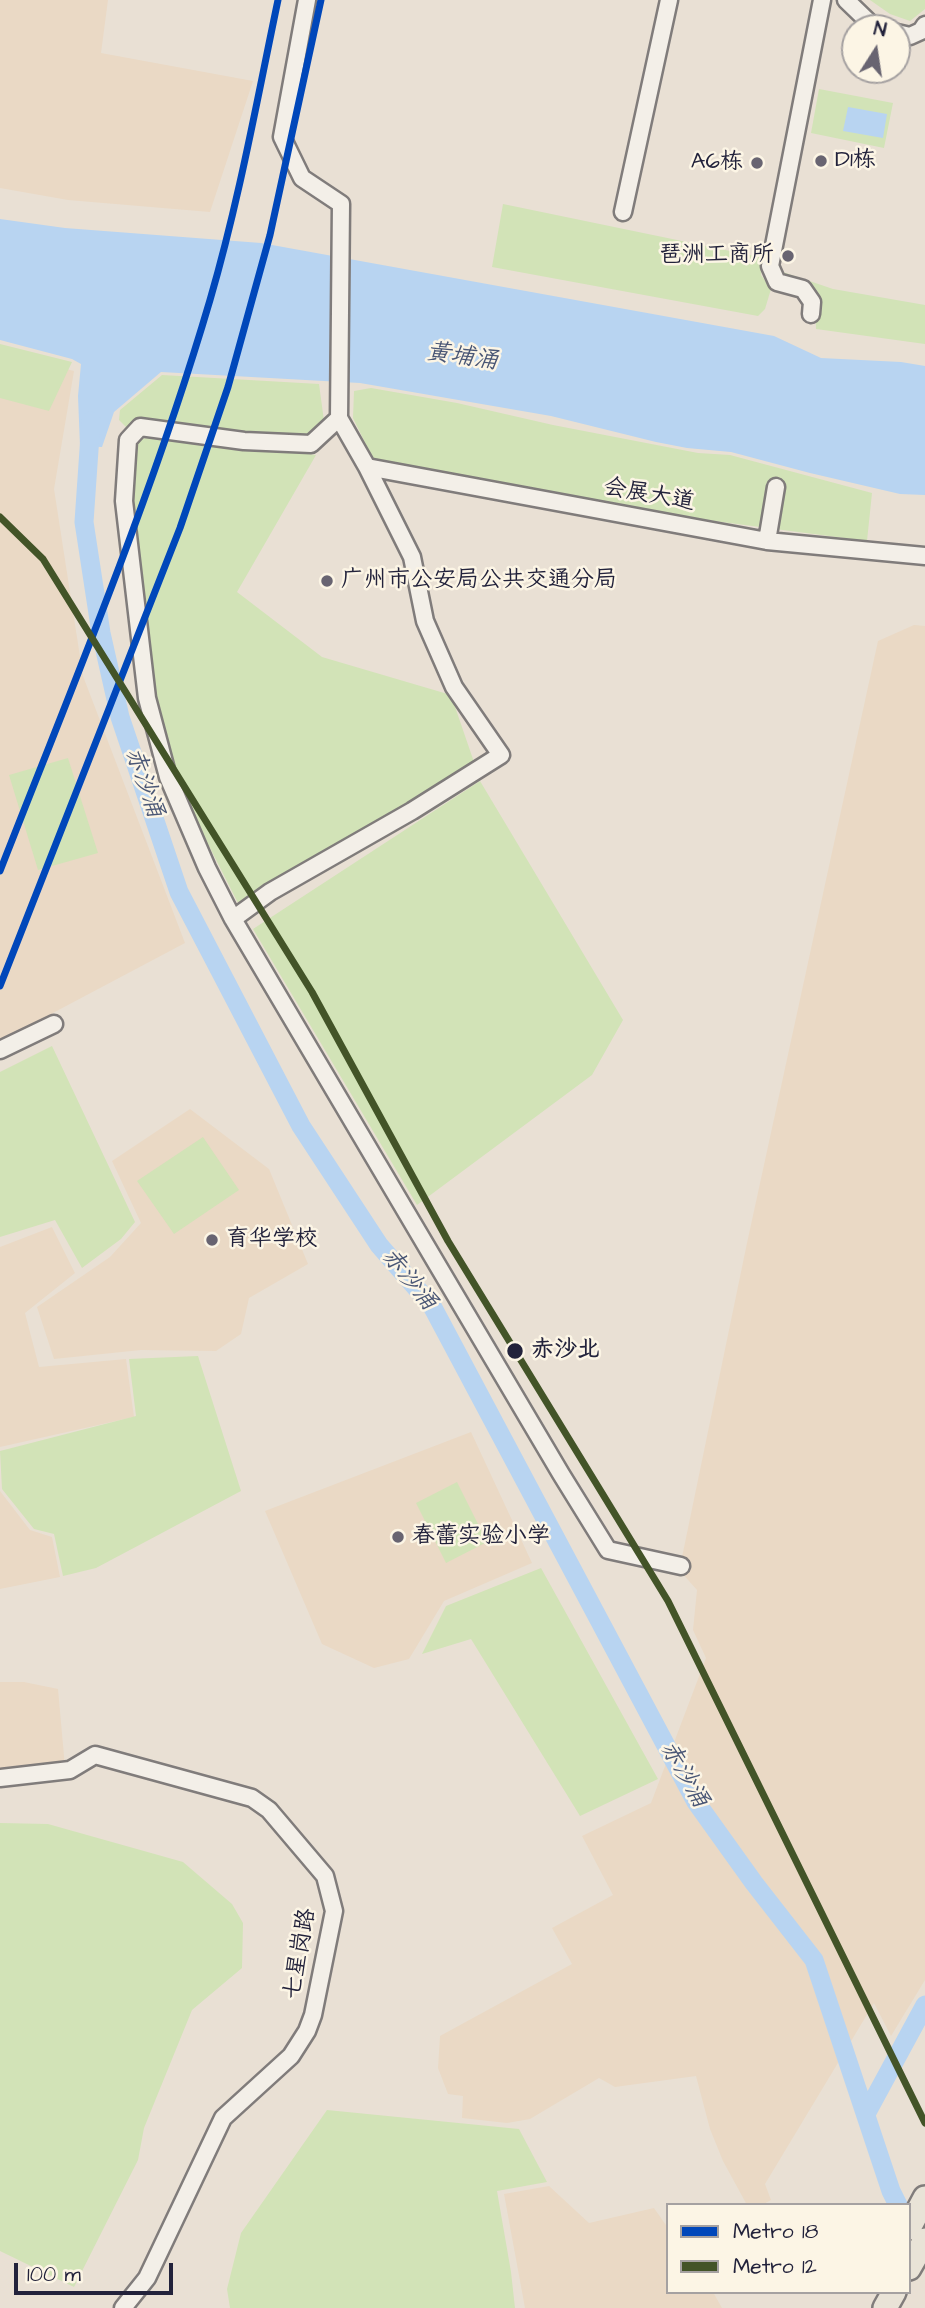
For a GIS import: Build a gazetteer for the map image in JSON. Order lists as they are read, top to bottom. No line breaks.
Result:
{"streets":{"street":["会展大道","七星岗路"]},"water":["黄埔涌","赤沙涌"],"places":["D1栋","A6栋","琶洲工商所","广州市公安局公共交通分局","育华学校","赤沙北","春蕾实验小学"],"lines":["metro line 18","metro line 12"],"legend":["Metro 18","Metro 12"],"scale_bar":"100 m","north":"top"}
